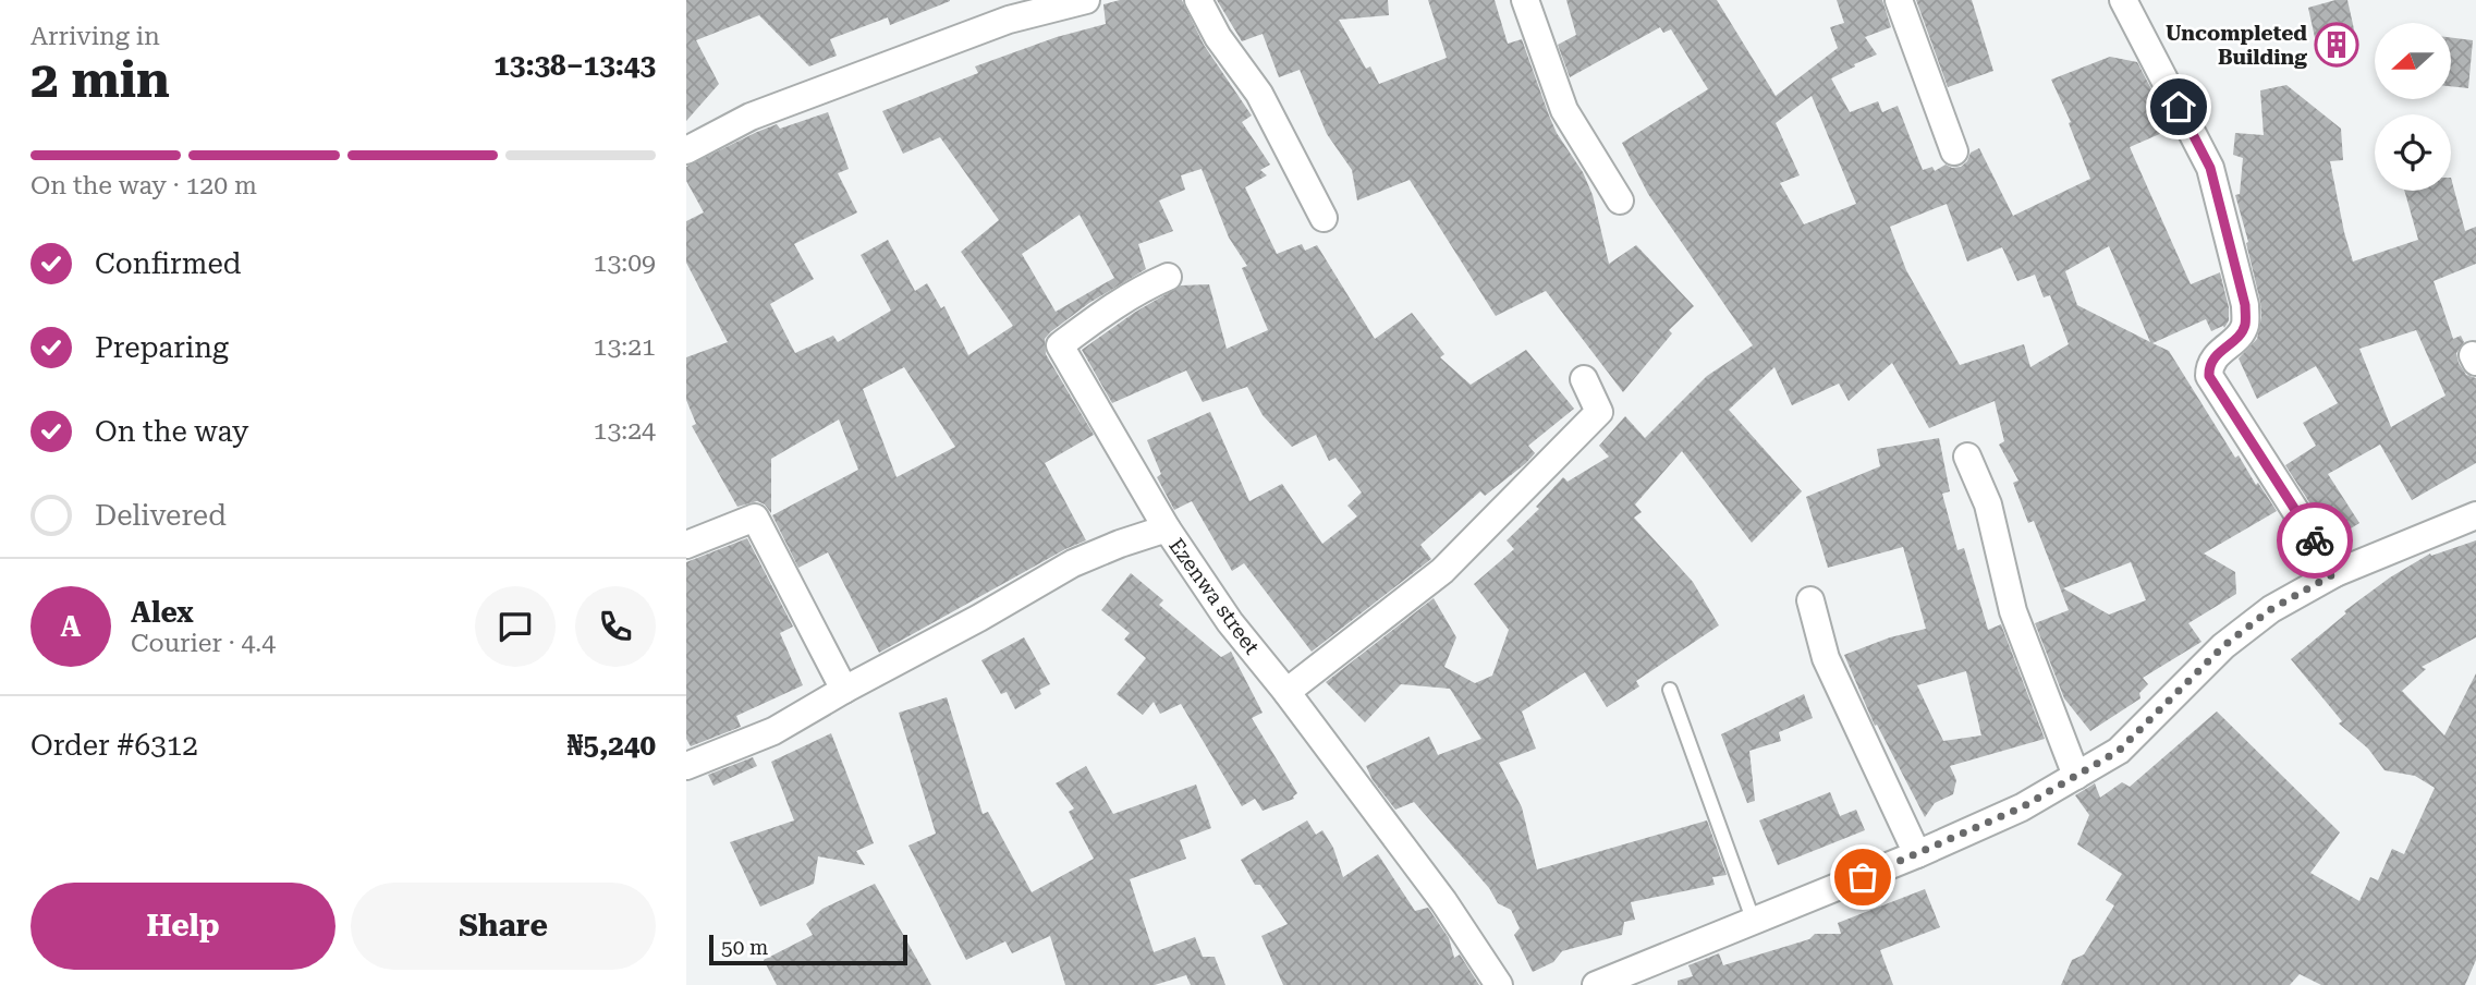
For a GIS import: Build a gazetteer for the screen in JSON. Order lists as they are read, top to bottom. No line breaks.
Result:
{"streets":{"street":["Ezenwa street"]},"places":{"building":["Uncompleted Building"]},"scale_bar":"50 m","north":"left","page":{"heading":["2 min","Arriving in","13:38–13:43"],"panel":["Alex","Courier · 4.4","Order #6312","₦5,240"],"bar":"On the way · 120 m","list":[["Confirmed","13:09"],["Preparing","13:21"],["On the way","13:24"],"Delivered"],"round":"A","buttons":["Help","Share"],"scale":"50 m"}}
